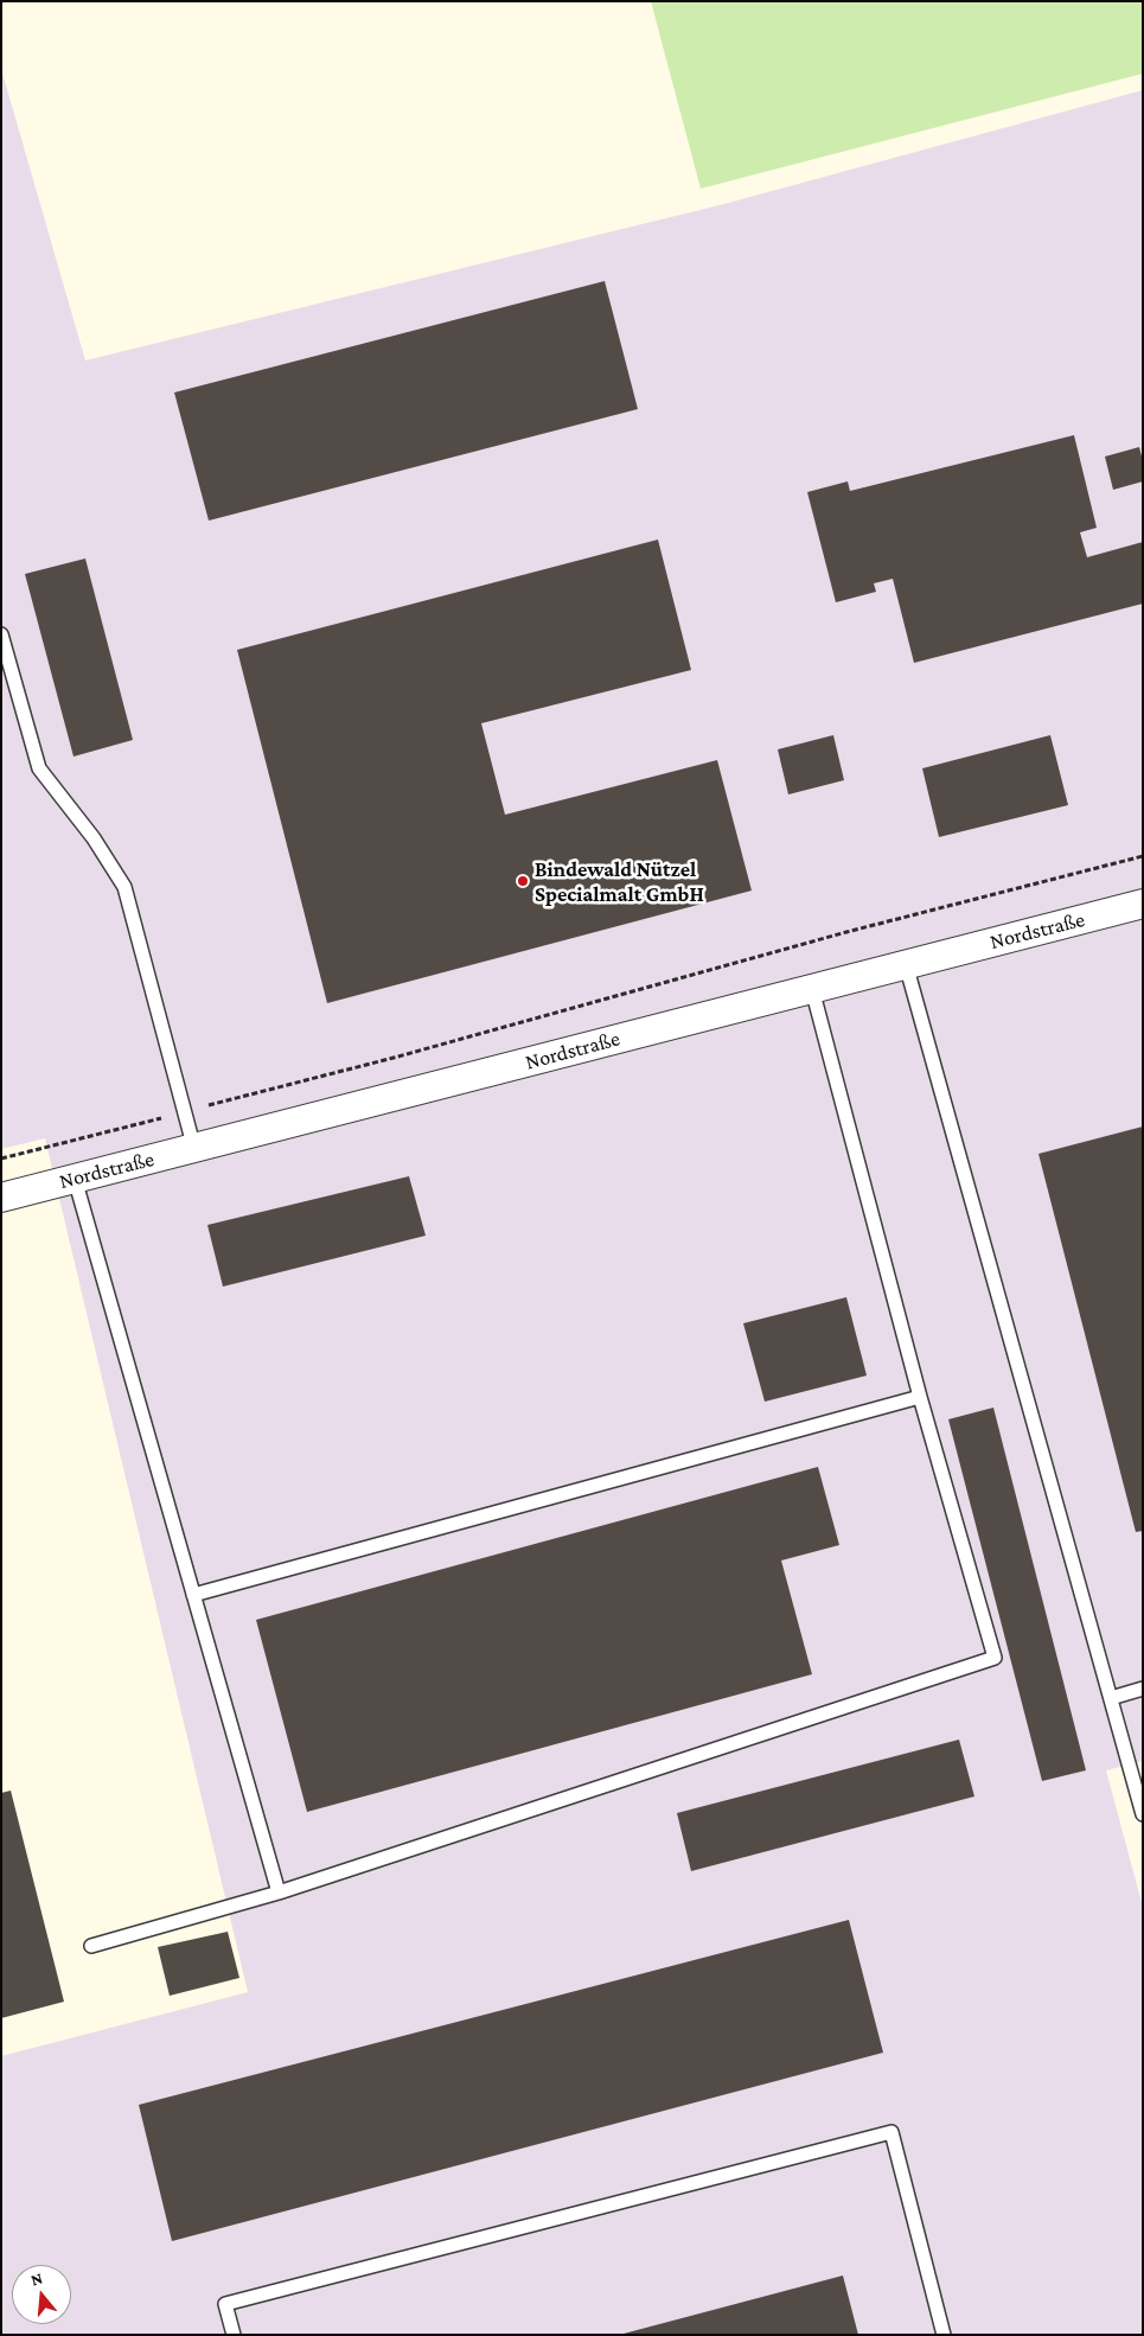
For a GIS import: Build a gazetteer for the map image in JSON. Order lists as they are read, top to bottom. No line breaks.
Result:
{"streets":{"street":["Nordstraße"]},"places":["Bindewald Nützel Specialmalt GmbH"],"north":"top"}
